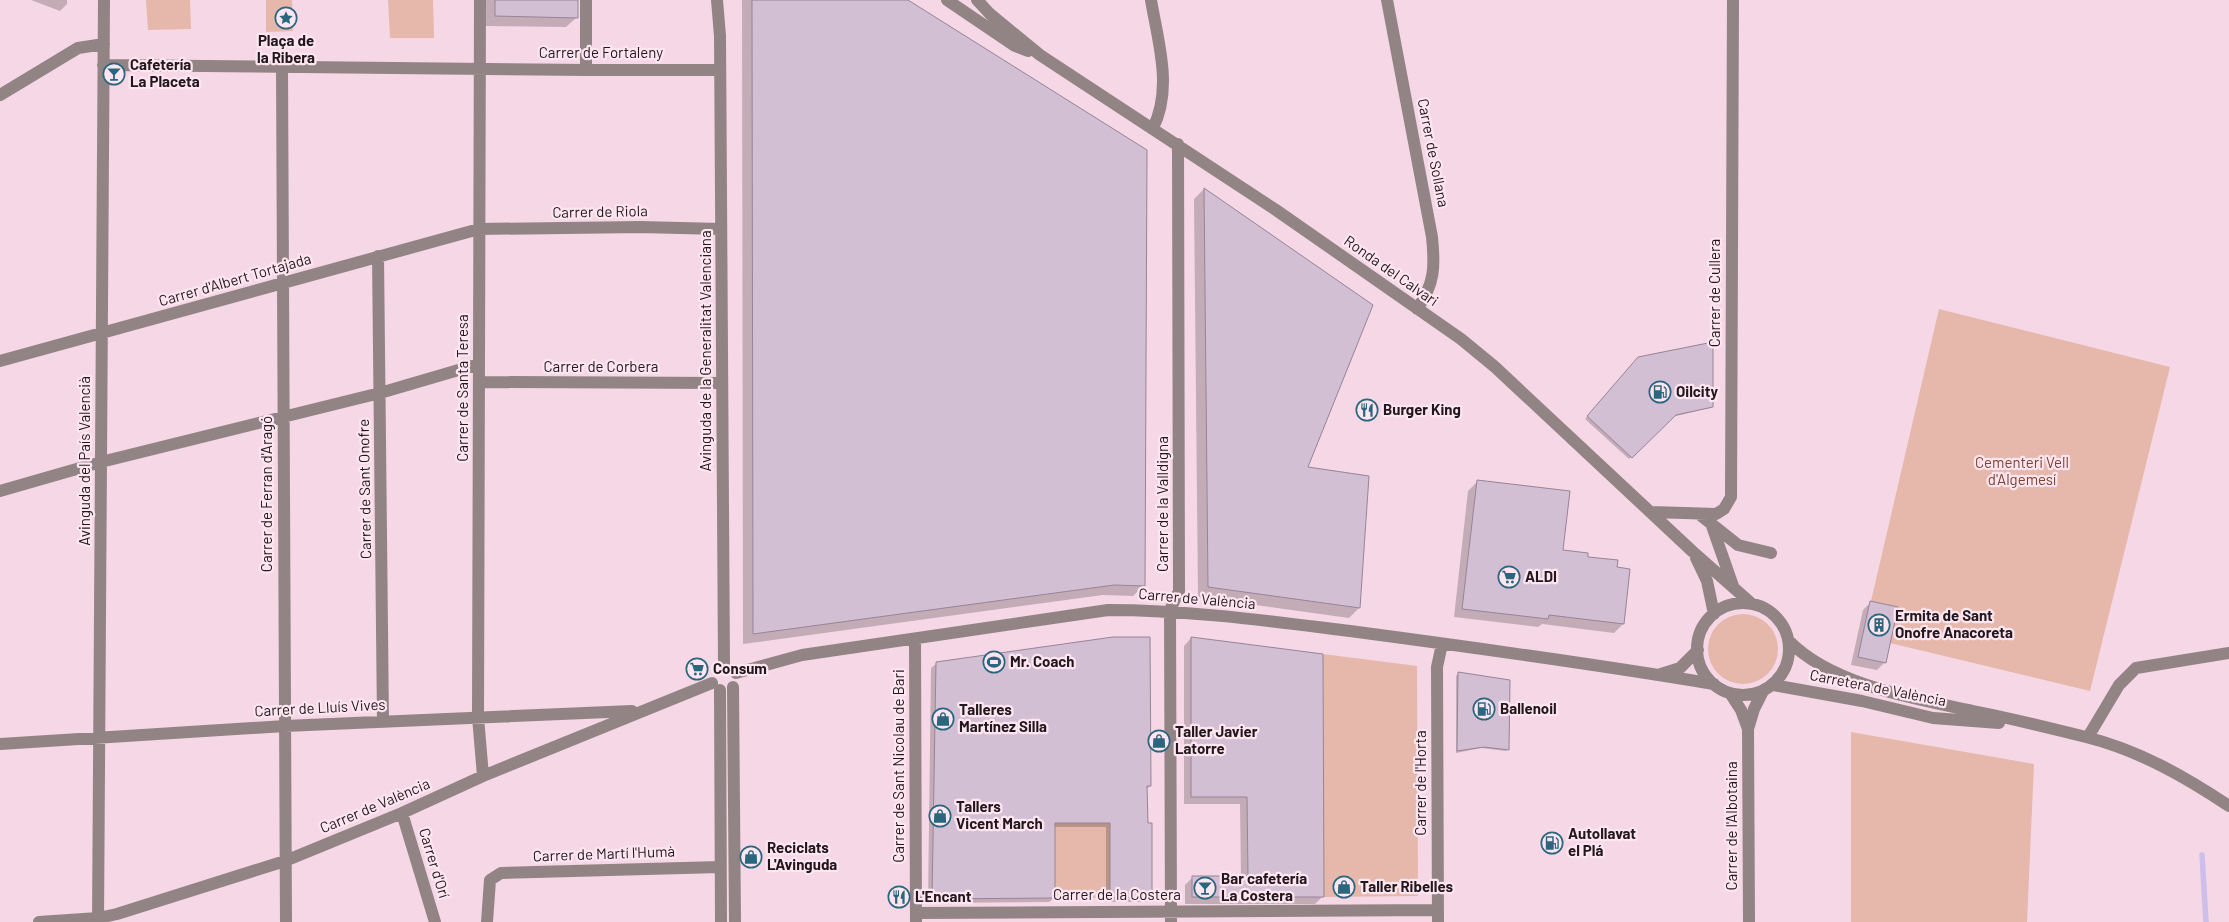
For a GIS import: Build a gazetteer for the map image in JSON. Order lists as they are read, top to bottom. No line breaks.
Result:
{"streets":{"street":["Carrer de Fortaleny","Carrer de Sollana","Carrer de Riola","Ronda del Calvari","Carrer d'Albert Tortajada","Carrer de Cullera","Avinguda de la Generalitat Valenciana","Carrer de Corbera","Carrer de Santa Teresa","Avinguda del País Valencià","Carrer de Sant Onofre","Carrer de Ferran d'Aragó","Carrer de la Valldigna","Carrer de València","Carretera de València","Carrer de Lluís Vives","Carrer de Sant Nicolau de Bari","Carrer de l'Horta","Carrer de l'Albotaina","Carrer de Martí l'Humà","Carrer d'Orí","Carrer de la Costera"]},"crossings":[["Carrer de Fortaleny","Avinguda de la Generalitat Valenciana"],["Carrer de Fortaleny","Carrer de Santa Teresa"],["Carrer de Sollana","Ronda del Calvari"],["Carrer de Riola","Carrer d'Albert Tortajada"],["Carrer de Riola","Avinguda de la Generalitat Valenciana"],["Carrer de Riola","Carrer de Santa Teresa"],["Ronda del Calvari","Carrer de Cullera"],["Ronda del Calvari","Carrer de la Valldigna"],["Ronda del Calvari","Carrer de València"],["Ronda del Calvari","Carretera de València"],["Ronda del Calvari","Carrer de l'Albotaina"],["Carrer d'Albert Tortajada","Carrer de Santa Teresa"],["Carrer d'Albert Tortajada","Avinguda del País Valencià"],["Carrer d'Albert Tortajada","Carrer de Sant Onofre"],["Carrer d'Albert Tortajada","Carrer de Ferran d'Aragó"],["Avinguda de la Generalitat Valenciana","Carrer de Corbera"],["Avinguda de la Generalitat Valenciana","Carrer de València"],["Carrer de Corbera","Carrer de Santa Teresa"],["Carrer de Santa Teresa","Carrer de València"],["Carrer de Santa Teresa","Carrer de Lluís Vives"],["Avinguda del País Valencià","Carrer de València"],["Avinguda del País Valencià","Carrer de Lluís Vives"],["Carrer de Sant Onofre","Carrer de Lluís Vives"],["Carrer de Ferran d'Aragó","Carrer de València"],["Carrer de Ferran d'Aragó","Carrer de Lluís Vives"],["Carrer de la Valldigna","Carrer de València"],["Carrer de la Valldigna","Carrer de la Costera"],["Carrer de València","Carretera de València"],["Carrer de València","Carrer de Lluís Vives"],["Carrer de València","Carrer de Sant Nicolau de Bari"],["Carrer de València","Carrer de l'Horta"],["Carrer de València","Carrer de l'Albotaina"],["Carrer de València","Carrer d'Orí"],["Carretera de València","Carrer de l'Albotaina"],["Carrer de Sant Nicolau de Bari","Carrer de la Costera"],["Carrer de l'Horta","Carrer de la Costera"]],"parks":["Cementeri Vell d'Algemesí"],"places":{"place":["Plaça de la Ribera"],"bar":["Cafetería La Placeta","Bar cafetería La Costera"],"fuel station":["Oilcity","Ballenoil","Autollavat el Plá"],"restaurant":["Burger King","L'Encant"],"supermarket":["ALDI","Consum"],"building":["Ermita de Sant Onofre Anacoreta"],"sports":["Mr. Coach"],"shop":["Talleres Martínez Silla","Taller Javier Latorre","Tallers Vicent March","Reciclats L'Avinguda","Taller Ribelles"]}}
